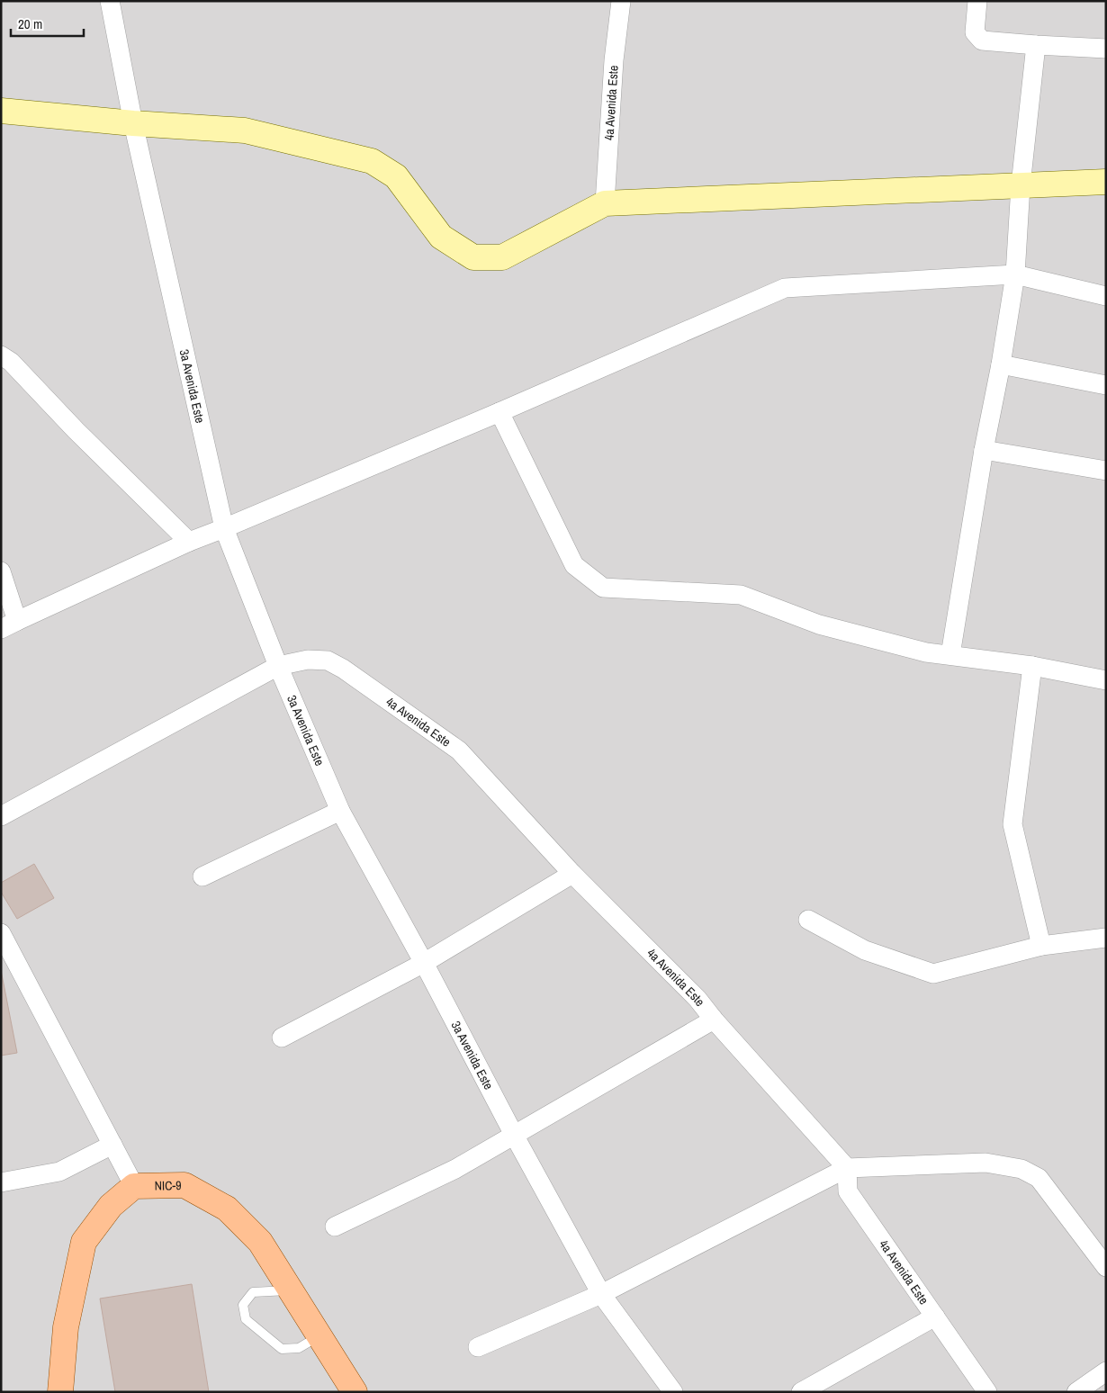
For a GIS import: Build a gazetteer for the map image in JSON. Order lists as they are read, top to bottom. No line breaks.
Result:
{"streets":{"main road":["NIC-9"],"street":["4a Avenida Este","3a Avenida Este"]},"crossings":[["4a Avenida Este","3a Avenida Este"]],"scale_bar":"20 m"}
